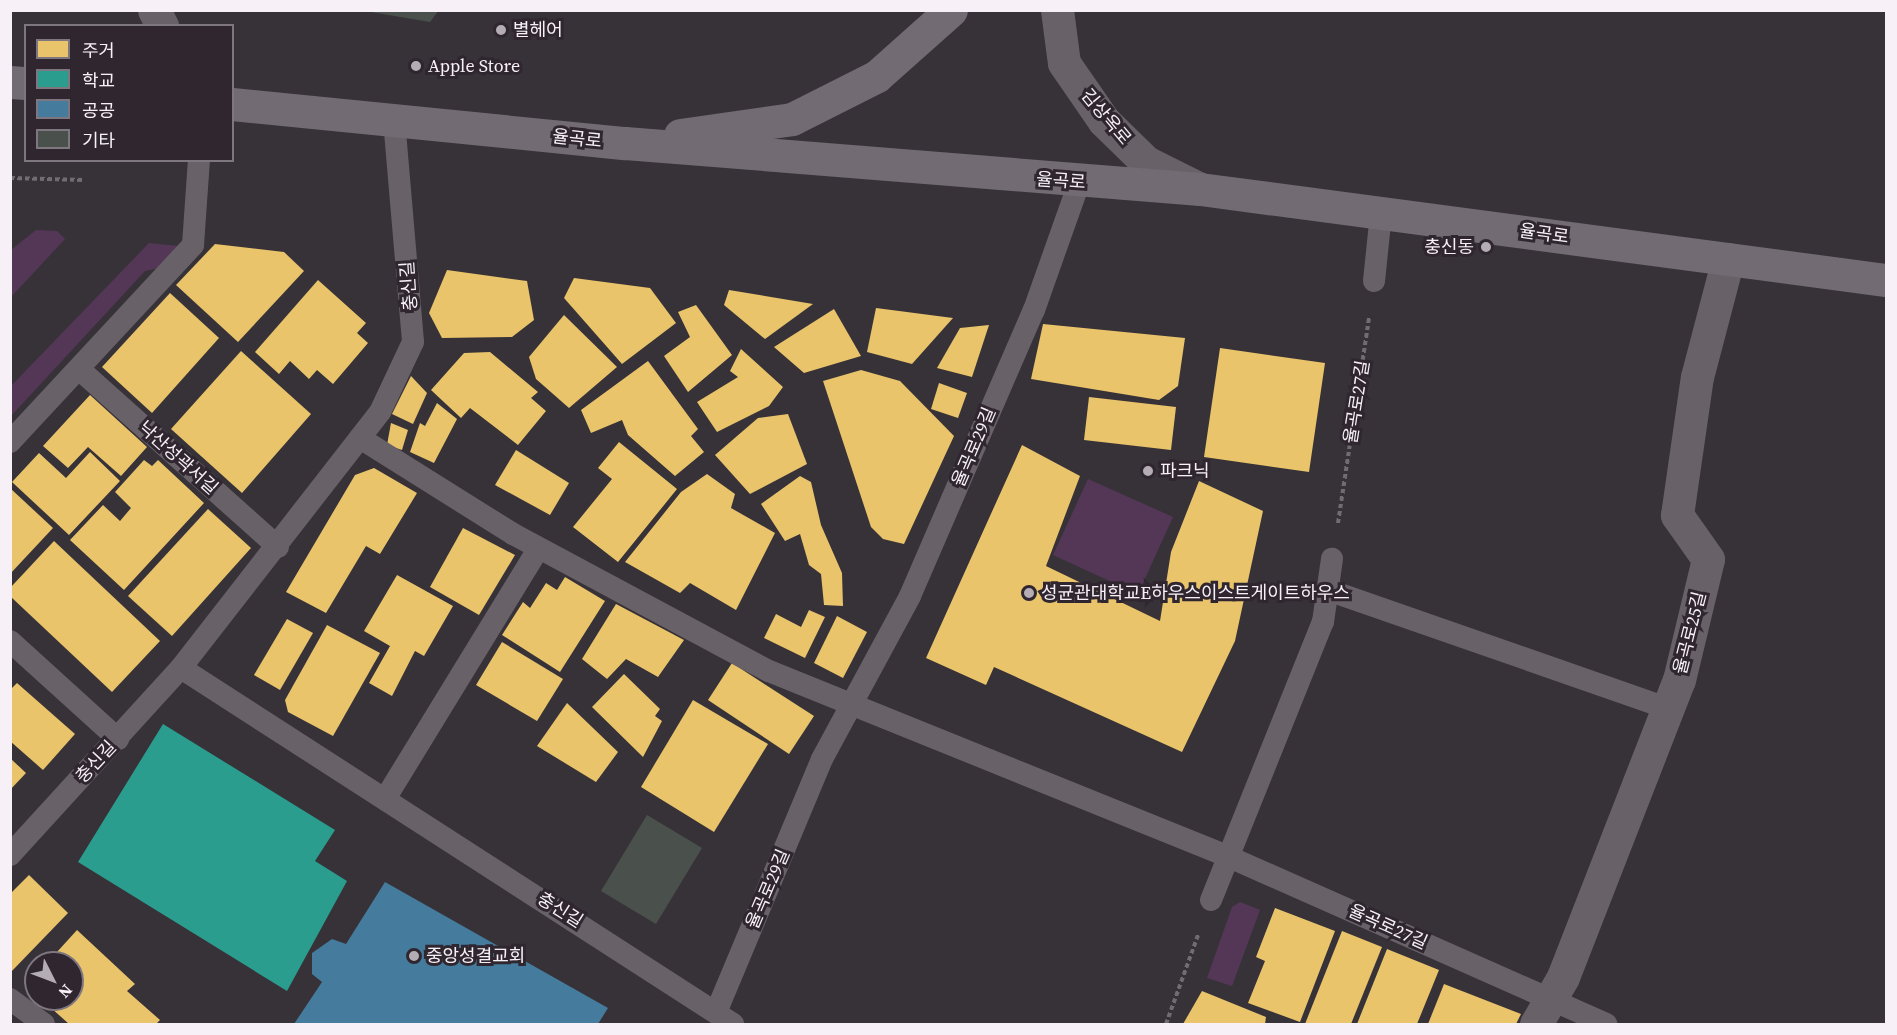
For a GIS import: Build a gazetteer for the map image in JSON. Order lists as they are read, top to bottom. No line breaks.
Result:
{"streets":{"main road":["율곡로"],"street":["김상옥로","율곡로25길"],"lane":["충신길","율곡로27길","율곡로29길","낙산성곽서길"]},"crossings":[["김상옥로","율곡로"],["율곡로","충신길"],["율곡로","율곡로29길"],["율곡로","율곡로25길"],["충신길","율곡로29길"],["충신길","낙산성곽서길"],["율곡로27길","율곡로25길"]],"places":["별헤어","Apple Store","충신동","파크닉","성균관대학교E하우스이스트게이트하우스","중앙성결교회"],"legend":["주거","학교","공공","기타"],"north":"bottom right"}
